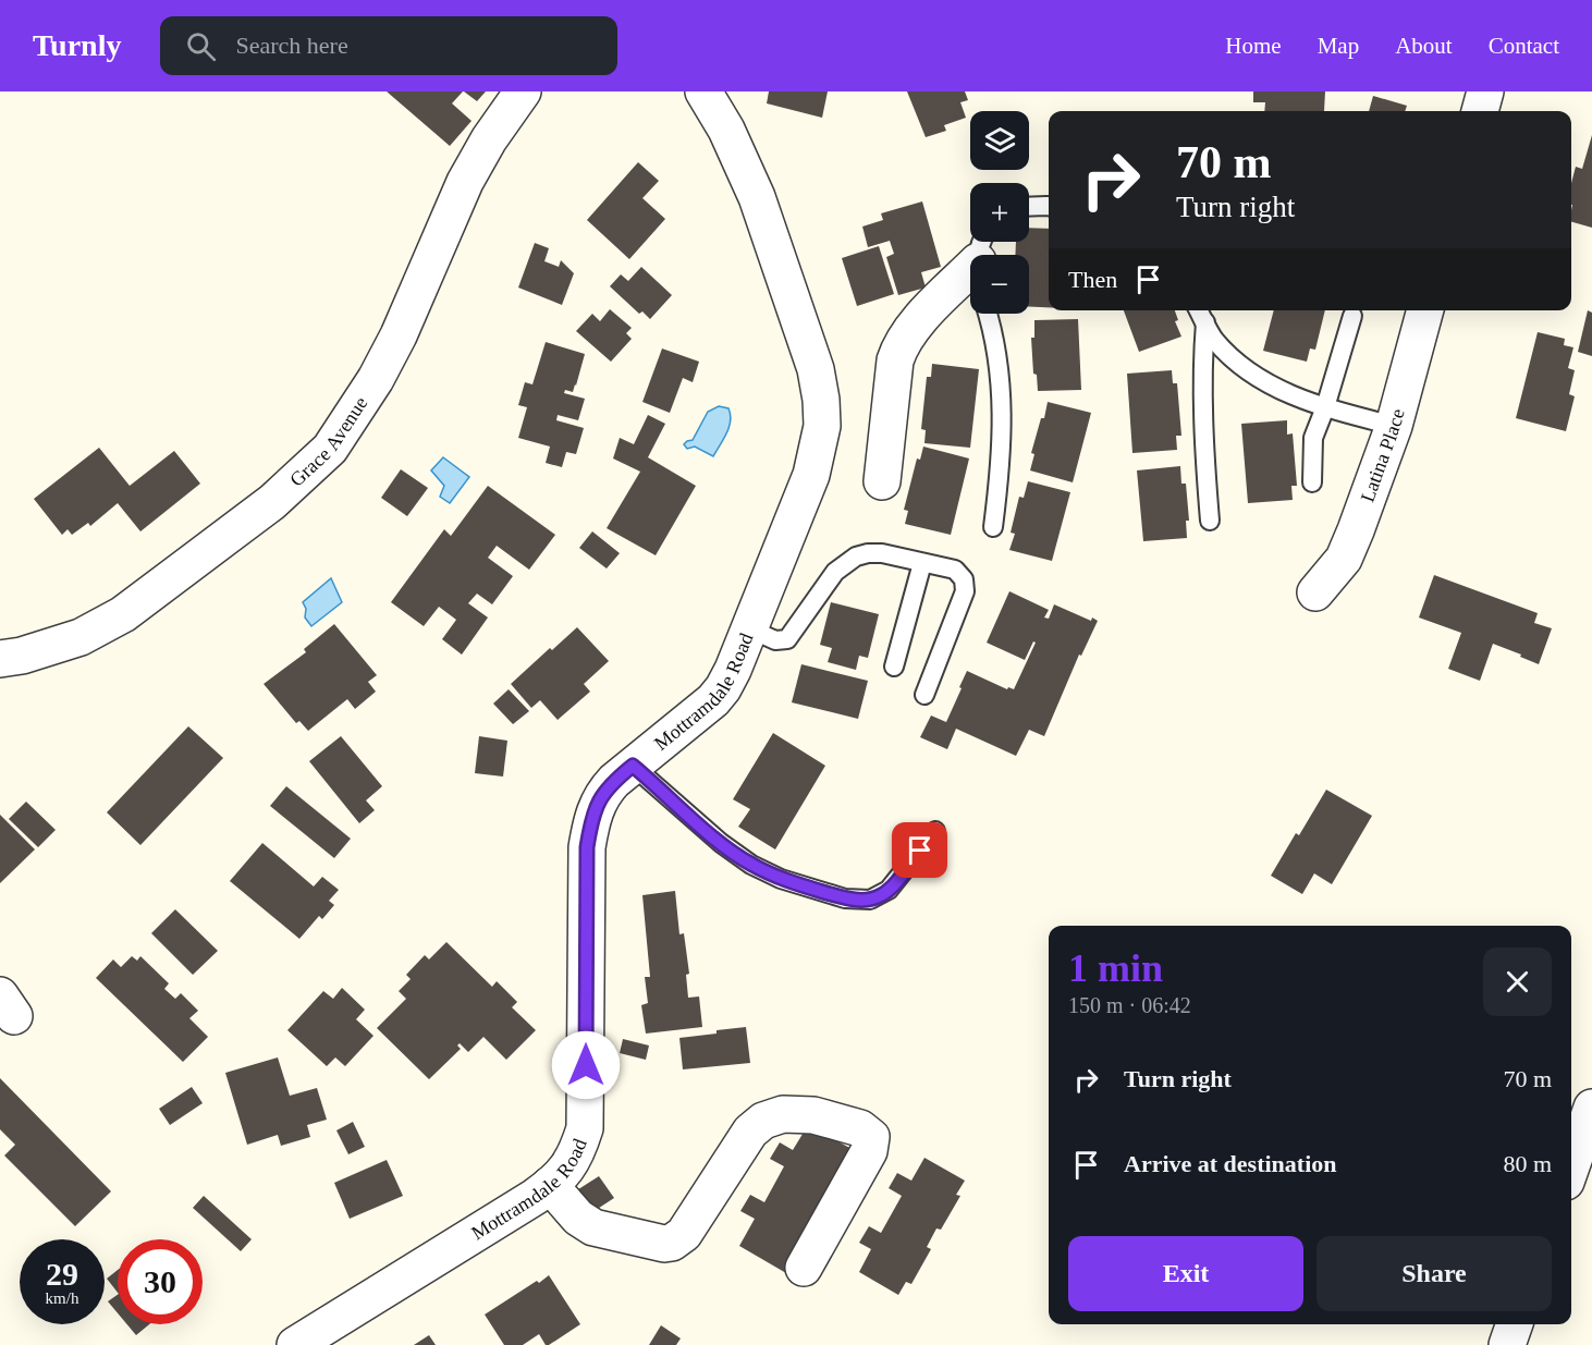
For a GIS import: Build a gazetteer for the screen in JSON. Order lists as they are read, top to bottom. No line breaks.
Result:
{"streets":{"street":["Grace Avenue","Latina Place","Mottramdale Road"]},"page":{"header":"Turnly","search":"Search here","nav":["Home","Map","About","Contact"],"map_buttons":["+","−"],"turn":["70 m","Turn right"],"then":"Then","heading":["1 min","150 m · 06:42"],"list":[{"name":"Turn right","value":"70 m"},{"name":"Arrive at destination","value":"80 m"}],"buttons":["Exit","Share"],"speed":"29 km/h","limit":"30"}}
